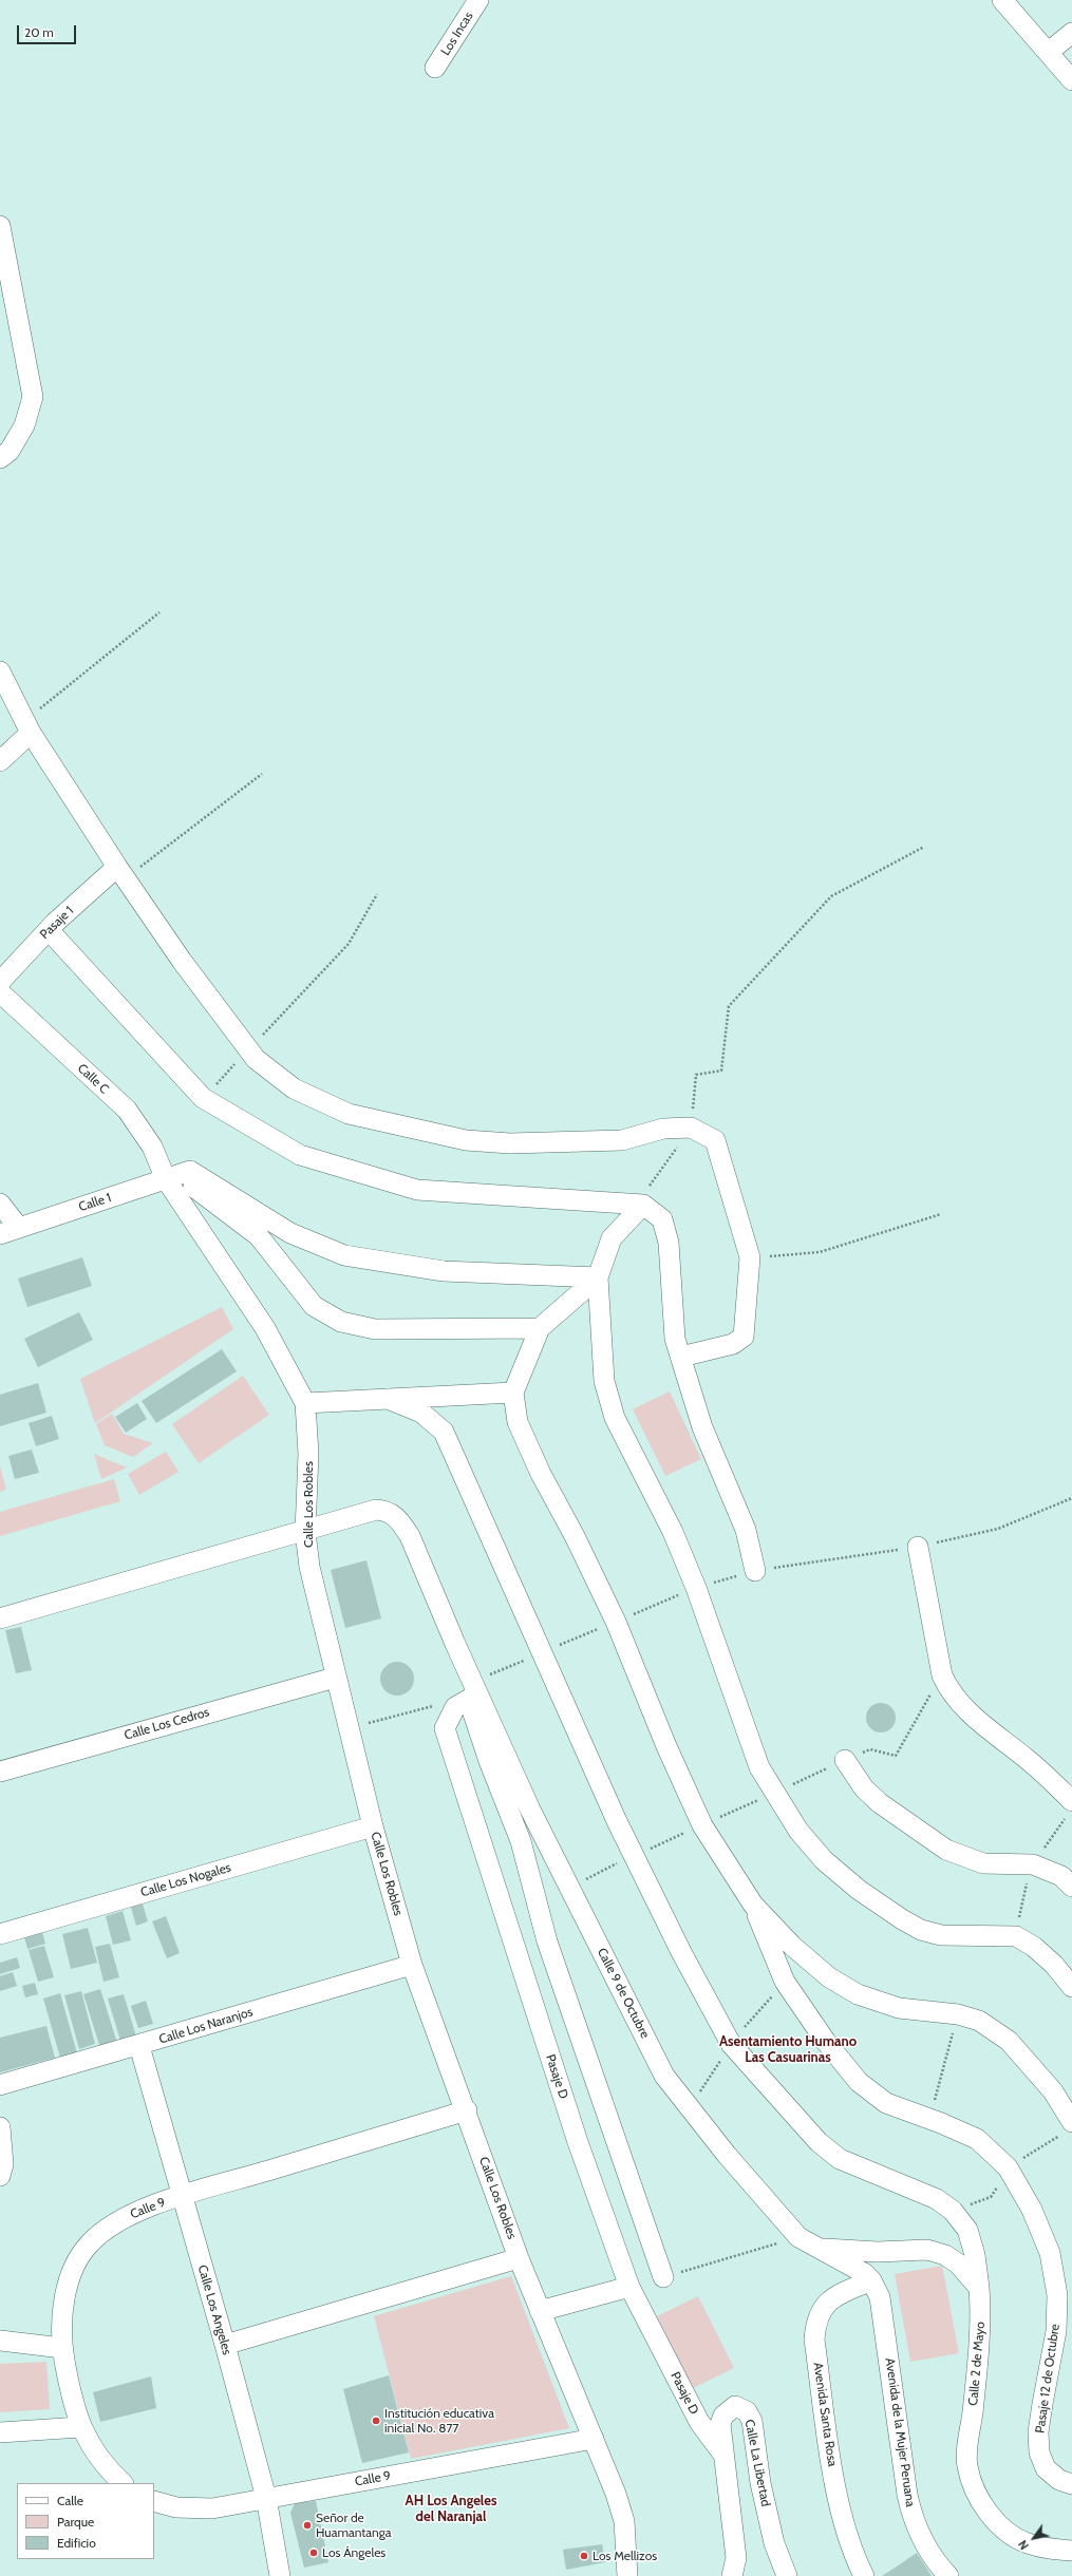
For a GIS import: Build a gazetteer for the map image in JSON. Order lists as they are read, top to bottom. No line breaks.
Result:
{"streets":{"street":["Los Incas","Pasaje 1","Calle C","Calle 1","Calle Los Robles","Calle Los Cedros","Calle Los Nogales","Calle 9 de Octubre","Calle Los Naranjos","Pasaje D","Calle 9","Calle Los Angeles","Calle 2 de Mayo","Pasaje 12 de Octubre","Avenida Santa Rosa","Avenida de la Mujer Peruana","Calle La Libertad"]},"crossings":[["Calle C","Calle 1"],["Calle C","Calle Los Robles"],["Calle 1","Calle Los Robles"],["Calle Los Robles","Calle Los Cedros"],["Calle Los Robles","Calle Los Nogales"],["Calle Los Robles","Calle 9 de Octubre"],["Calle Los Robles","Calle Los Naranjos"],["Calle Los Robles","Calle 9"],["Calle 9 de Octubre","Pasaje D"],["Calle 9 de Octubre","Avenida Santa Rosa"],["Calle 9 de Octubre","Avenida de la Mujer Peruana"],["Calle Los Naranjos","Calle Los Angeles"],["Pasaje D","Calle La Libertad"],["Calle 9","Calle Los Angeles"],["Avenida Santa Rosa","Avenida de la Mujer Peruana"]],"districts":["Asentamiento Humano Las Casuarinas","AH Los Angeles del Naranjal"],"places":["Institución educativa inicial No. 877","Señor de Huamantanga","Los Ángeles","Los Mellizos"],"legend":["Calle","Parque","Edificio"],"scale_bar":"20 m","north":"bottom left"}
